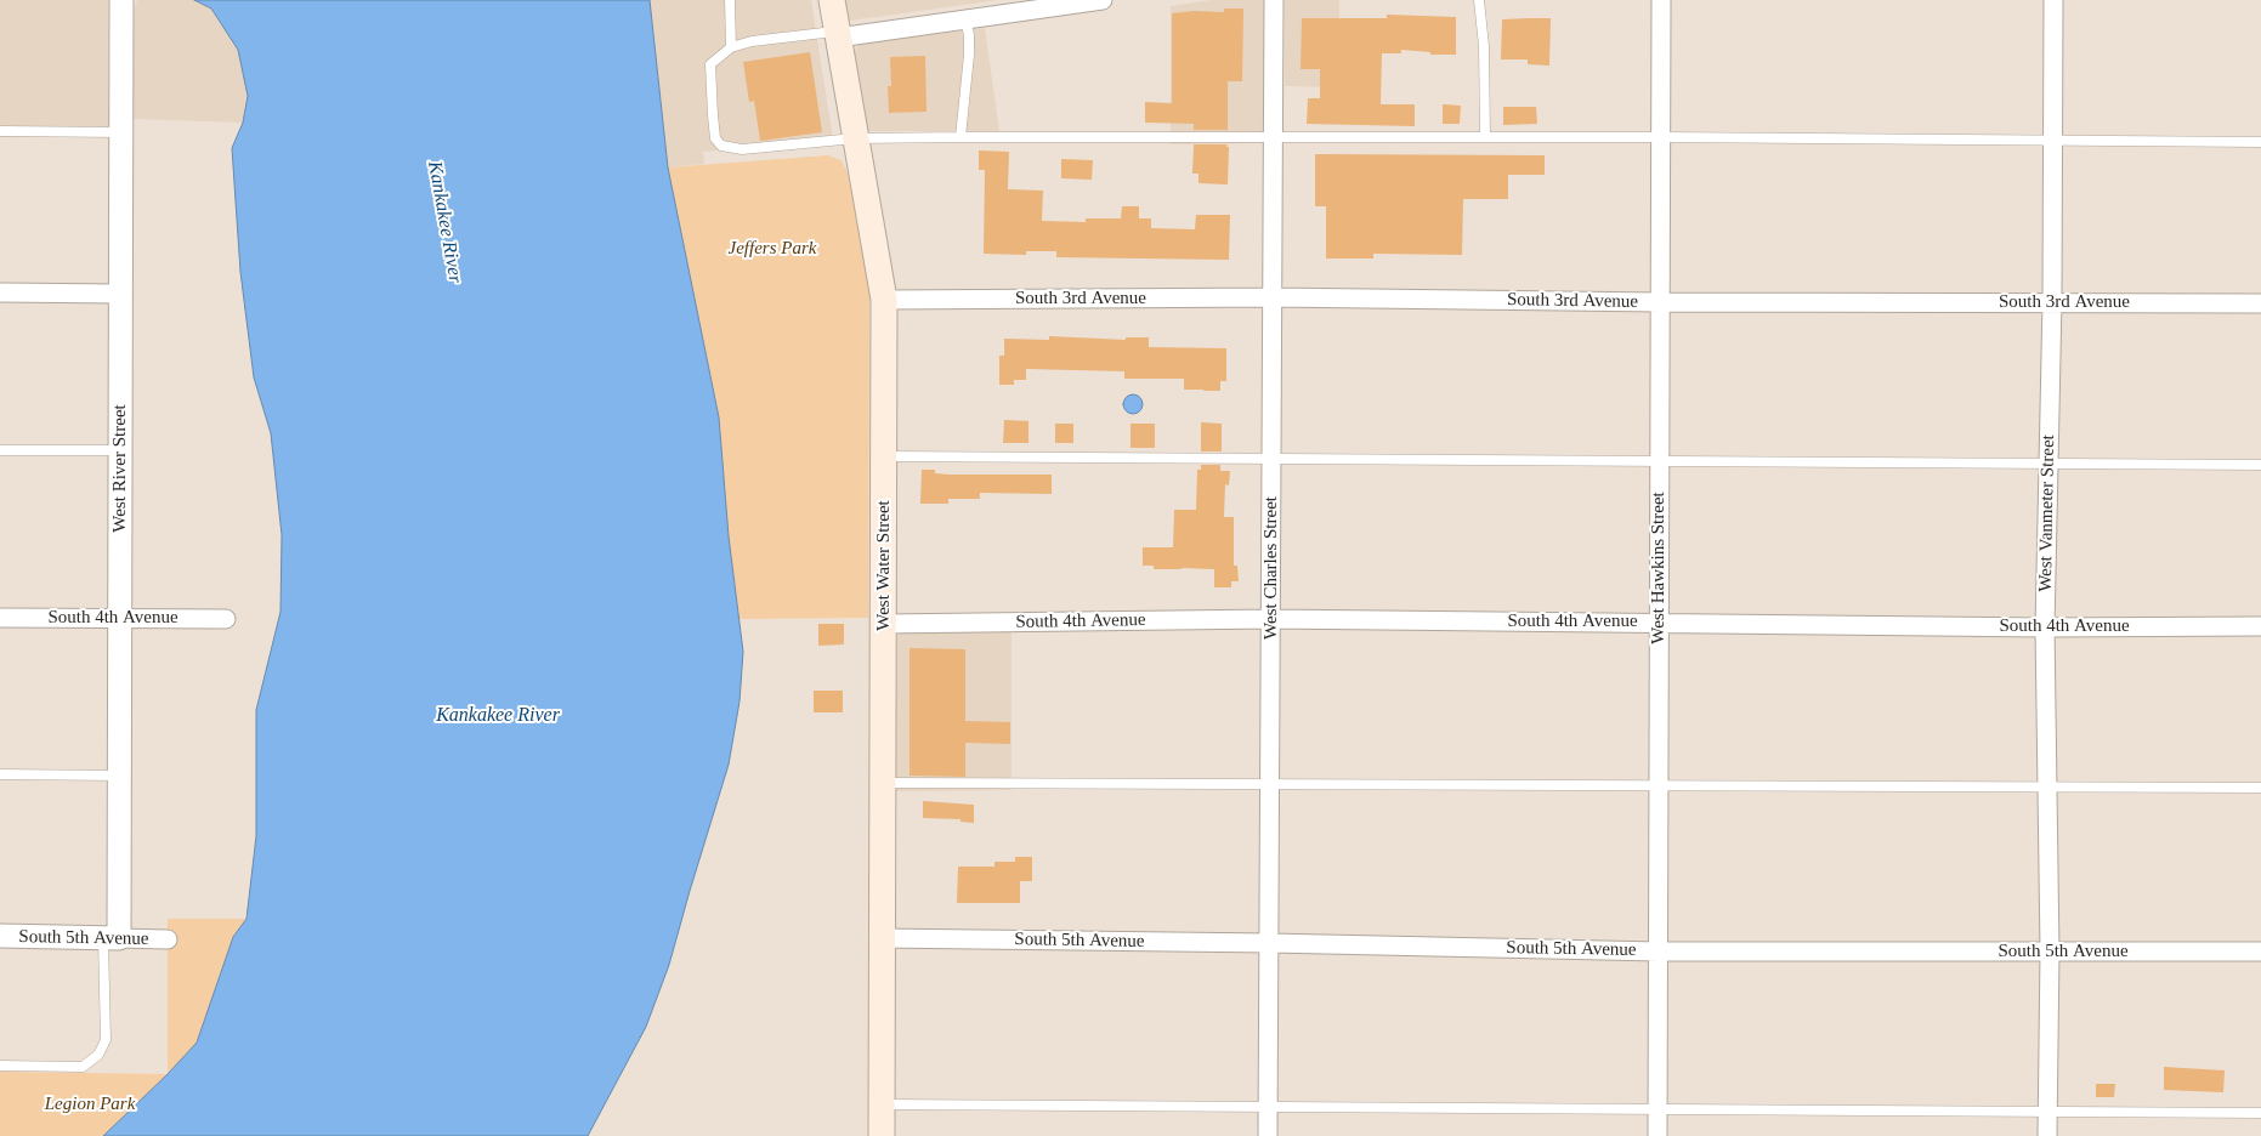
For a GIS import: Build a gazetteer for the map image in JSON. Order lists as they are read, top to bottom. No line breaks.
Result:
{"streets":{"main road":["West Water Street"],"street":["South 3rd Avenue","West River Street","West Vanmeter Street","West Charles Street","West Hawkins Street","South 4th Avenue","South 5th Avenue"]},"crossings":[["South 3rd Avenue","West Vanmeter Street"],["South 3rd Avenue","West Water Street"],["South 3rd Avenue","West Charles Street"],["South 3rd Avenue","West Hawkins Street"],["West River Street","South 4th Avenue"],["West River Street","South 5th Avenue"],["West Vanmeter Street","South 4th Avenue"],["West Vanmeter Street","South 5th Avenue"],["West Water Street","South 4th Avenue"],["West Water Street","South 5th Avenue"],["West Charles Street","South 4th Avenue"],["West Charles Street","South 5th Avenue"],["West Hawkins Street","South 4th Avenue"],["West Hawkins Street","South 5th Avenue"]],"water":["Kankakee River"],"parks":["Jeffers Park","Legion Park"]}
